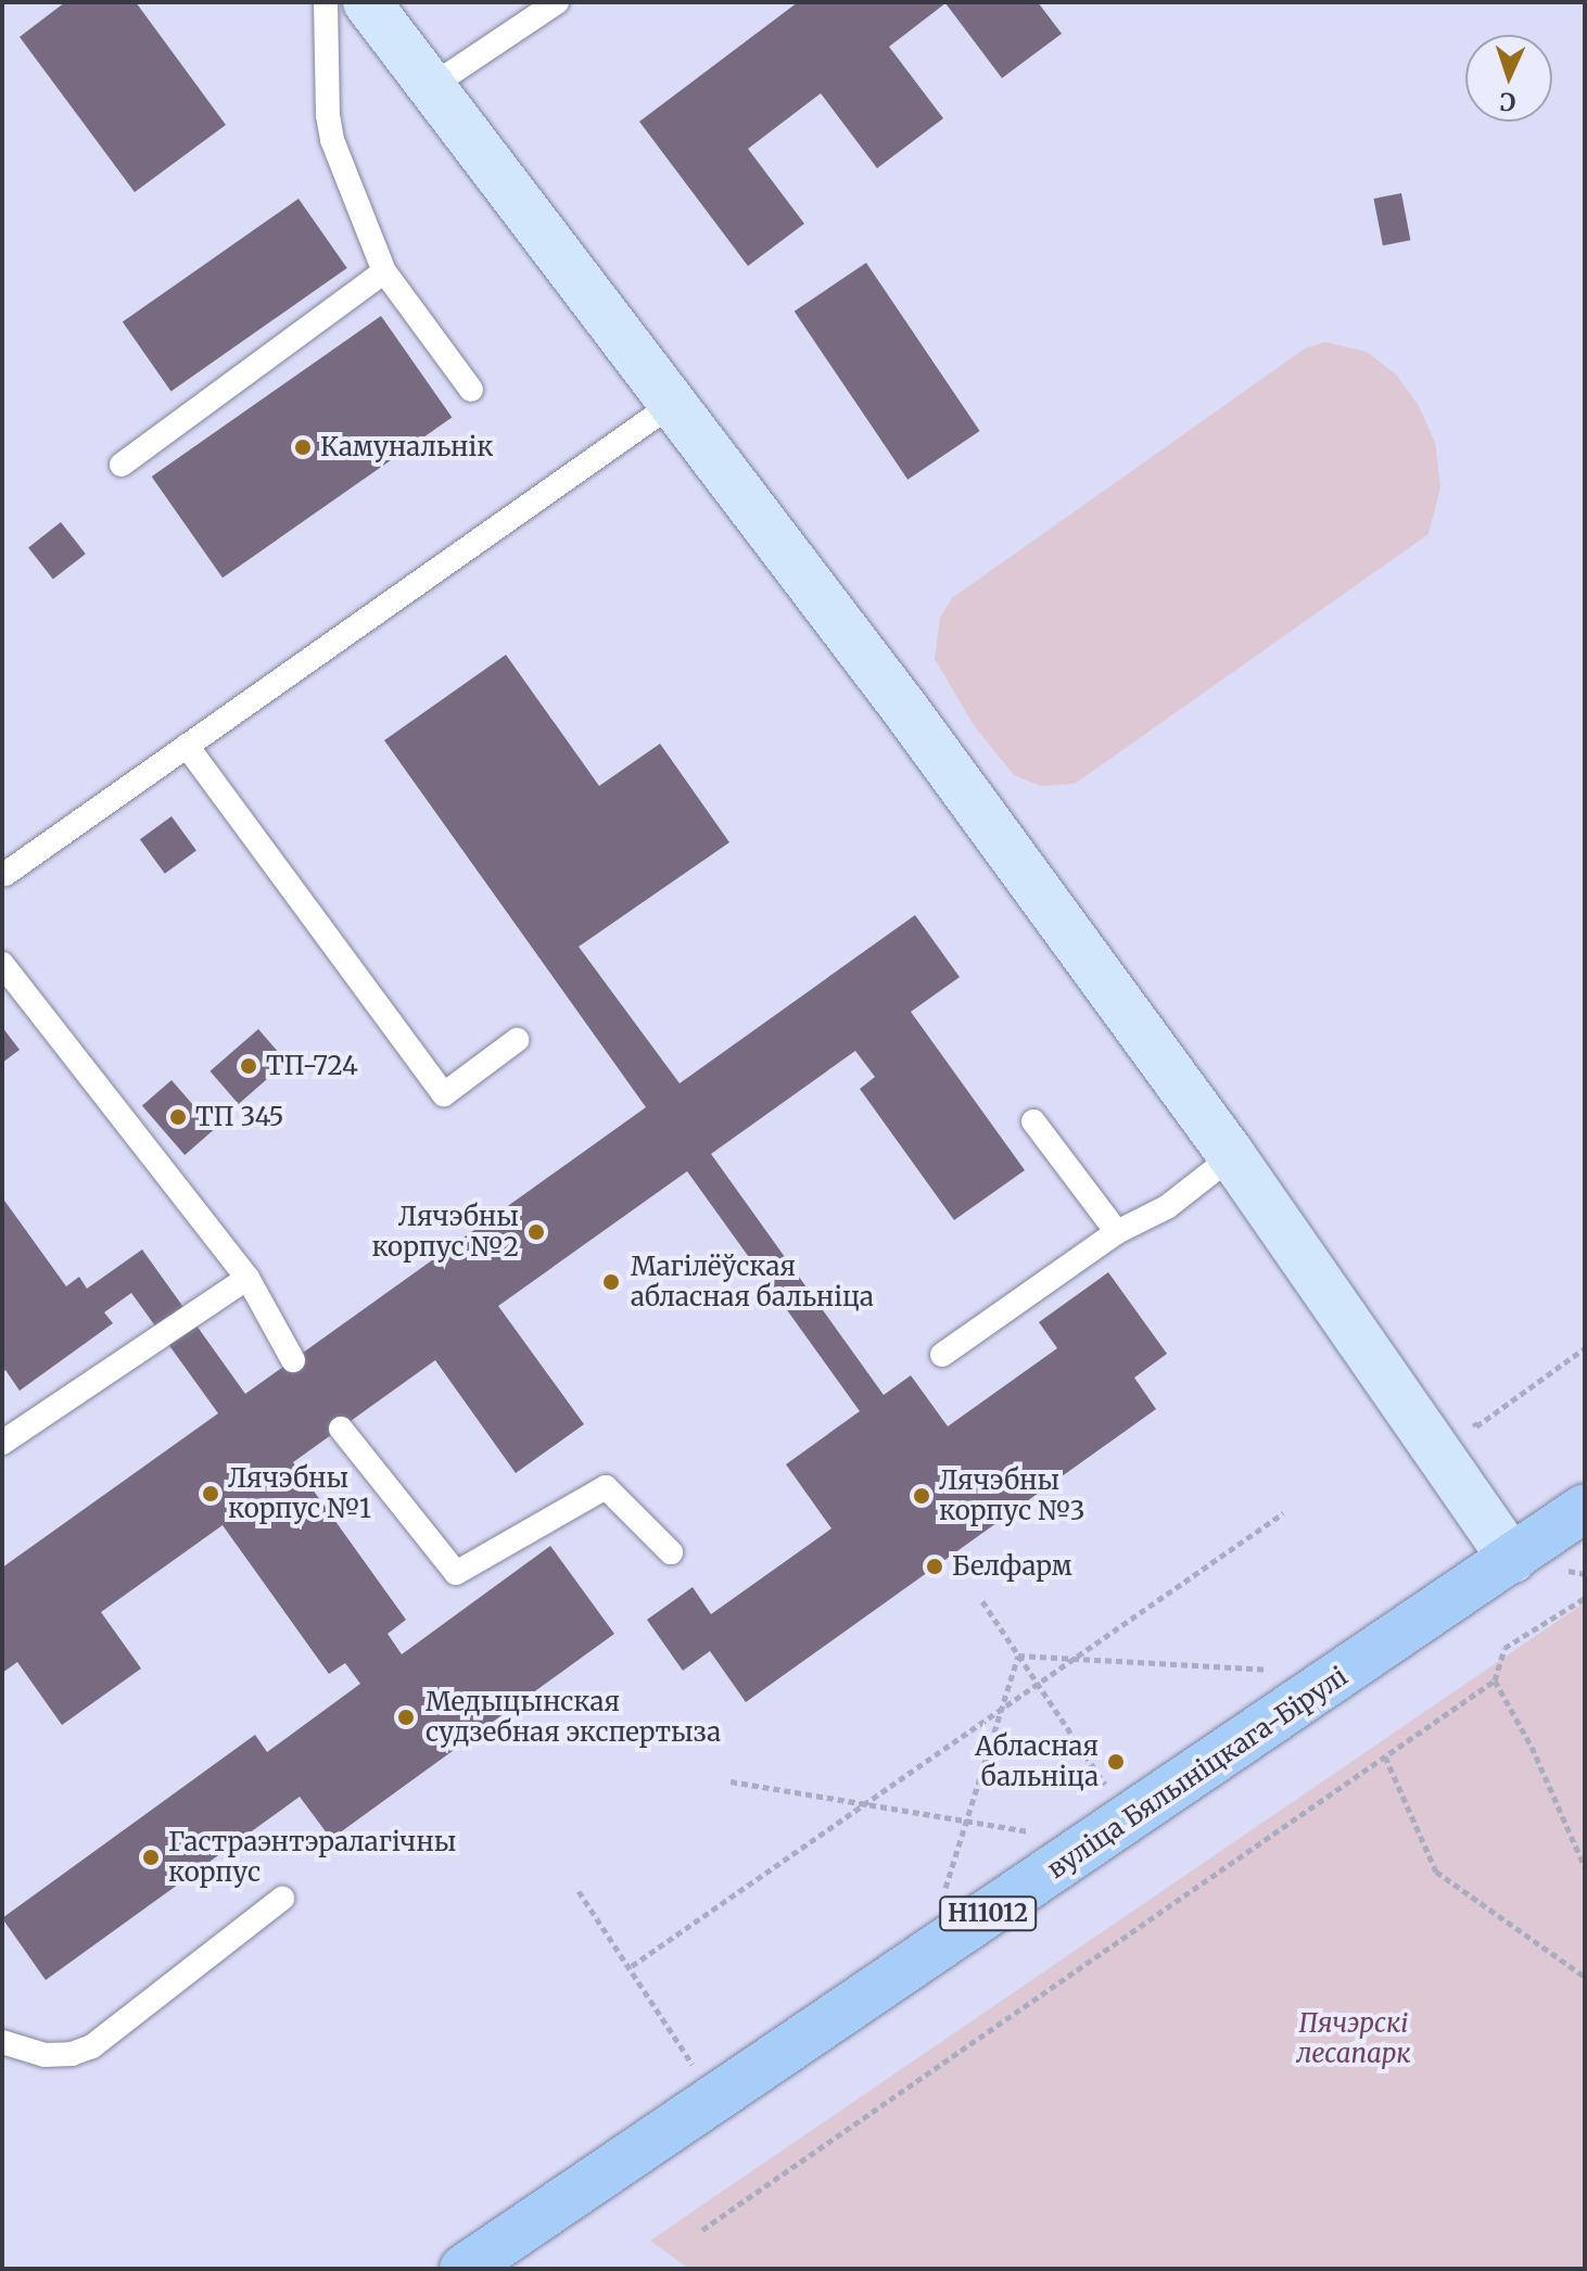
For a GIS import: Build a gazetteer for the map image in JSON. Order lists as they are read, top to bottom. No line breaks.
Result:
{"streets":{"main road":["вуліца Бялыніцкага-Бірулі","Н11012"]},"parks":["Пячэрскі лесапарк"],"places":["Камунальнік","ТП-724","ТП 345","Лячэбны корпус №2","Магілёўская абласная бальніца","Лячэбны корпус №1","Лячэбны корпус №3","Белфарм","Медыцынская судзебная экспертыза","Абласная бальніца","Гастраэнтэралагічны корпус"],"north":"bottom"}
